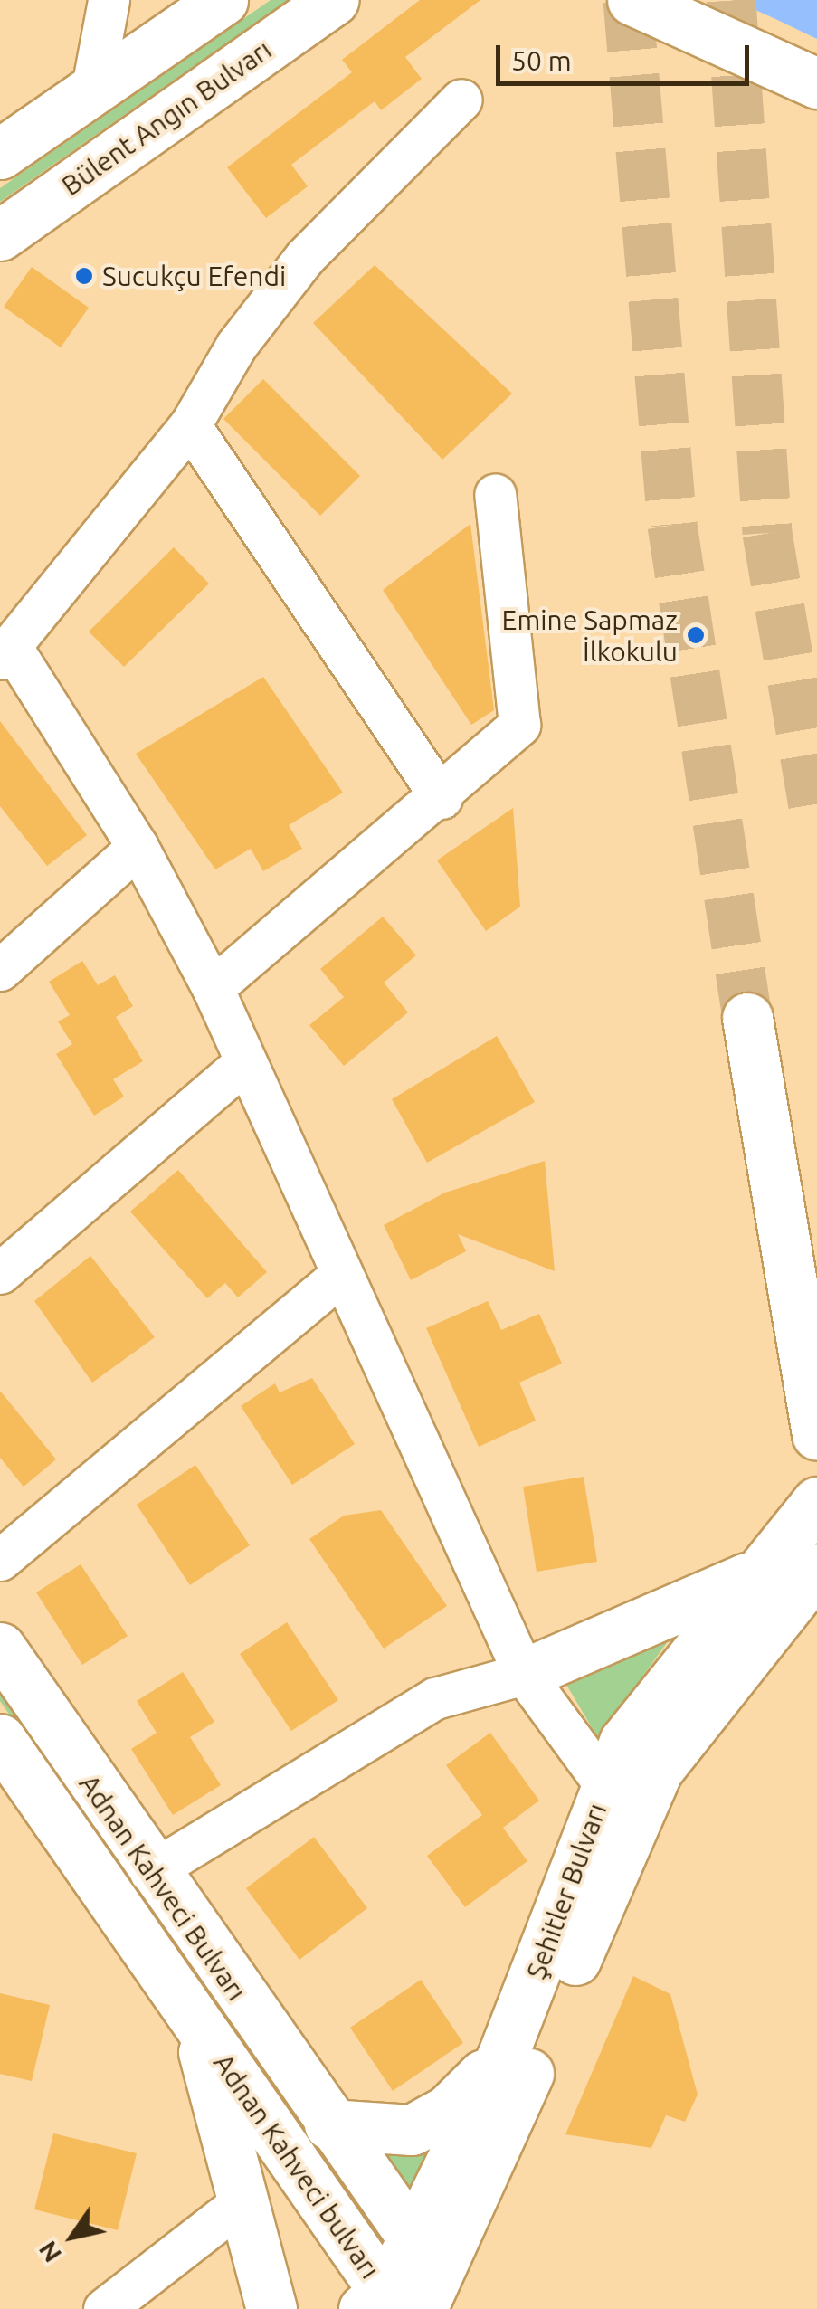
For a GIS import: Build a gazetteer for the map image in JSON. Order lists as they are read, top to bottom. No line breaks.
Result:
{"streets":{"main road":["Bülent Angın Bulvarı","Adnan Kahveci Bulvarı","Şehitler Bulvarı","Adnan Kahveci bulvarı"]},"crossings":[["Adnan Kahveci Bulvarı","Adnan Kahveci bulvarı"],["Şehitler Bulvarı","Adnan Kahveci bulvarı"]],"places":["Sucukçu Efendi","Emine Sapmaz İlkokulu"],"scale_bar":"50 m","north":"bottom left"}
